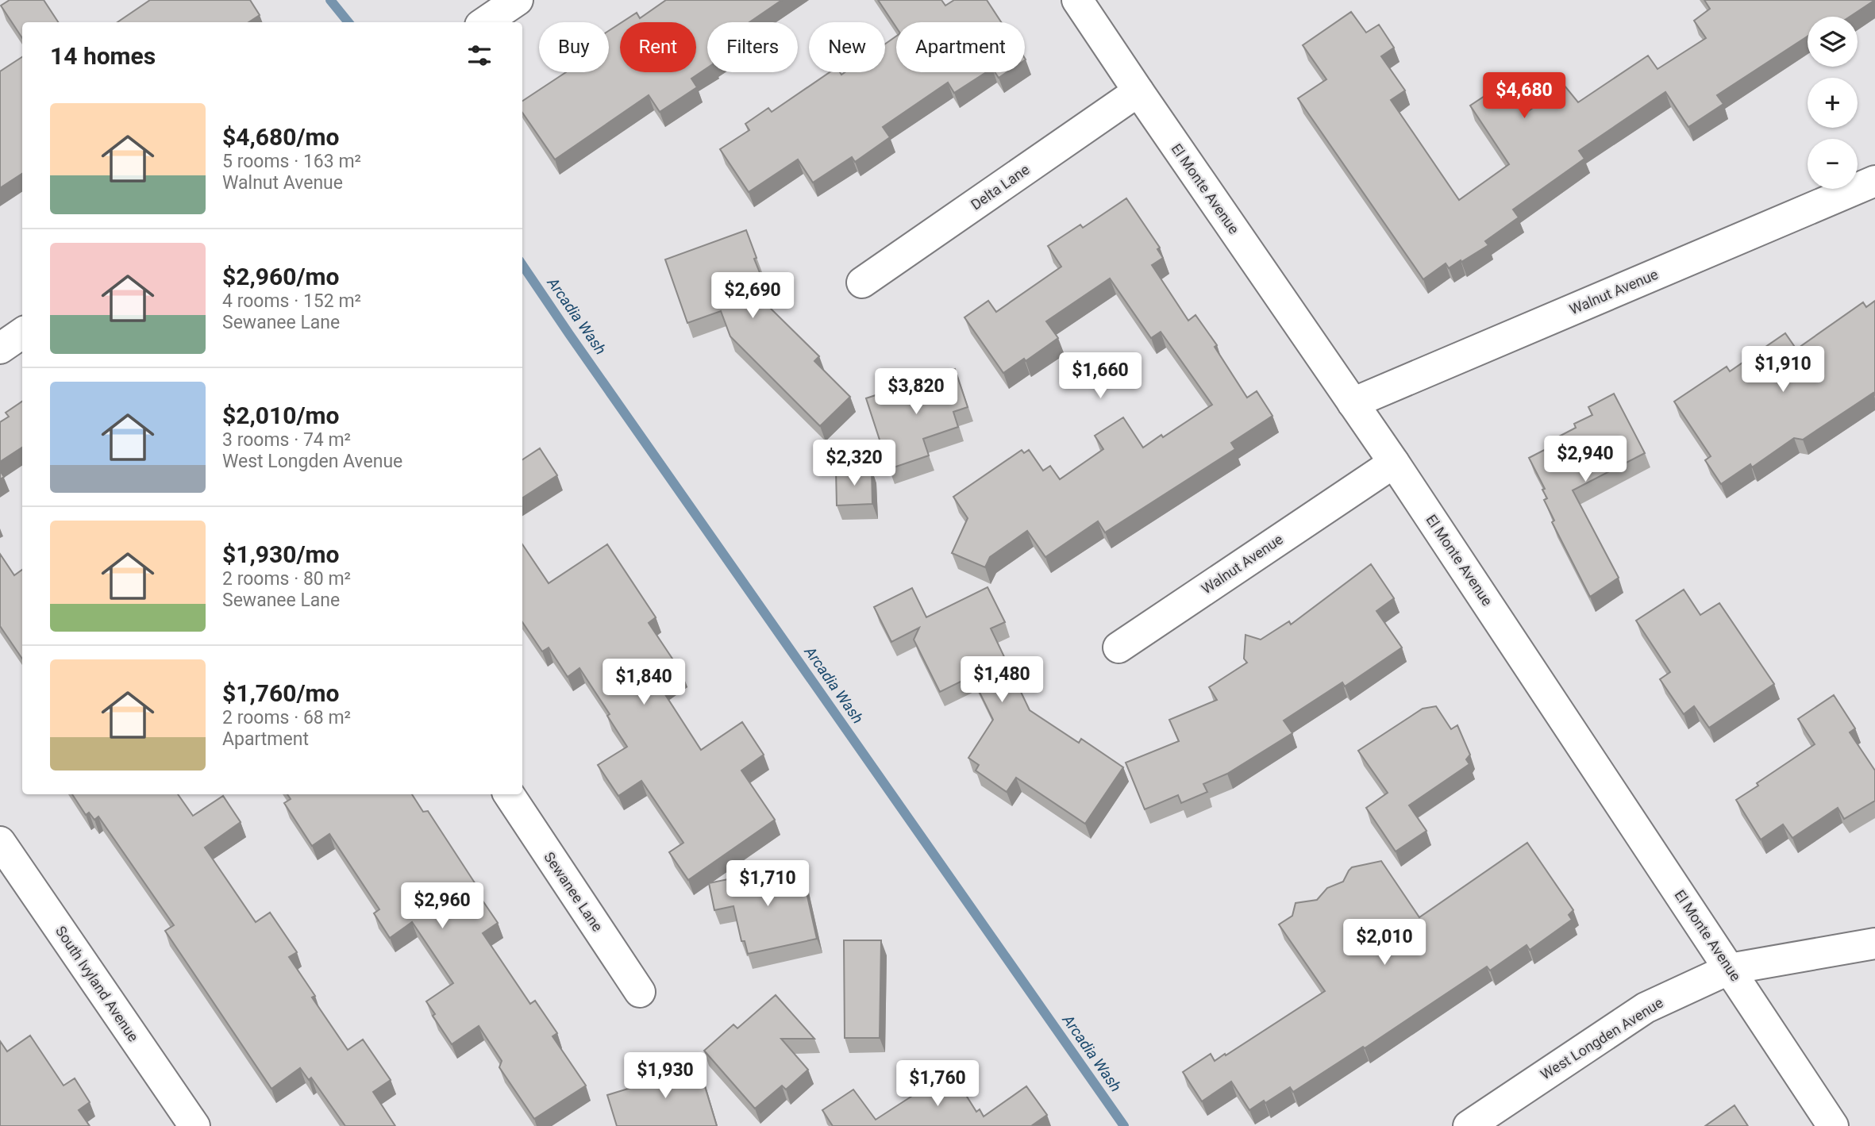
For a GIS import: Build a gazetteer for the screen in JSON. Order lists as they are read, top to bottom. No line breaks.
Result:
{"streets":{"street":["Delta Lane","El Monte Avenue","Walnut Avenue","Sewanee Lane","South Ivyland Avenue","West Longden Avenue"]},"crossings":[["Delta Lane","El Monte Avenue"],["El Monte Avenue","Walnut Avenue"],["El Monte Avenue","West Longden Avenue"]],"water":["Arcadia Wash"],"page":{"map_buttons":["+","−"],"chip":["Buy","Rent","Filters","New","Apartment"],"heading":"14 homes","price":["$4,680","$2,690","$1,910","$1,660","$3,820","$2,940","$2,320","$1,480","$1,840","$1,710","$2,960","$2,010","$1,930","$1,760"],"list":[{"name":"$4,680/mo","note":"5 rooms · 163 m² · Walnut Avenue"},{"name":"$2,960/mo","note":"4 rooms · 152 m² · Sewanee Lane"},{"name":"$2,010/mo","note":"3 rooms · 74 m² · West Longden Avenue"},{"name":"$1,930/mo","note":"2 rooms · 80 m² · Sewanee Lane"},{"name":"$1,760/mo","note":"2 rooms · 68 m² · Apartment"}]}}
